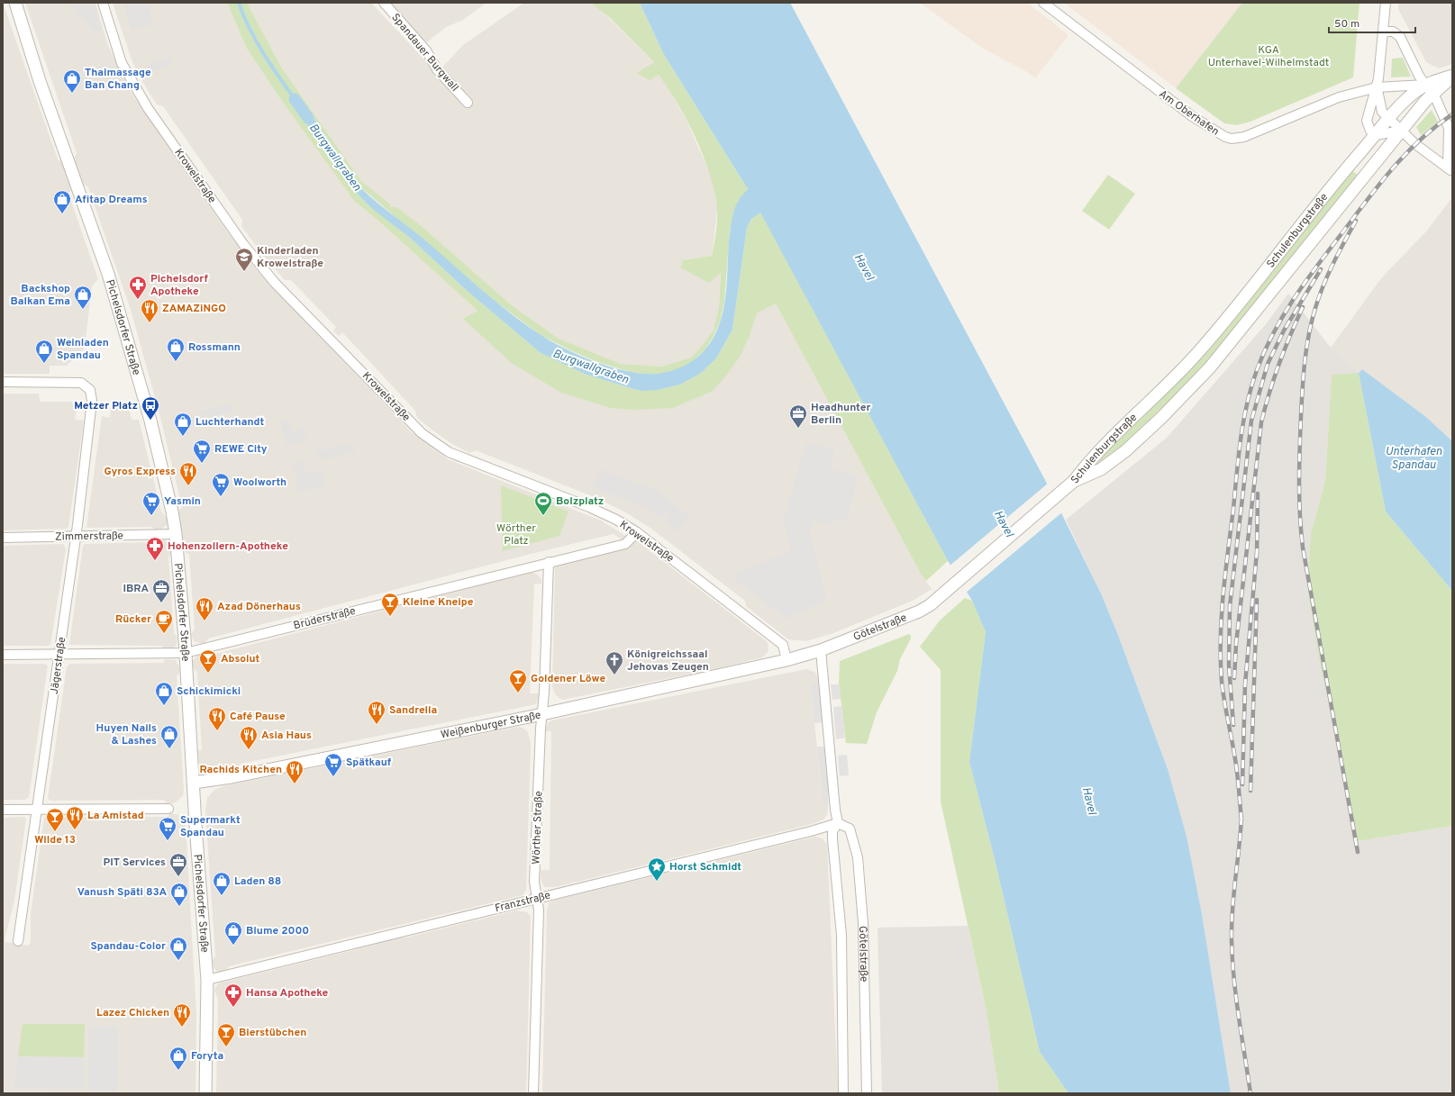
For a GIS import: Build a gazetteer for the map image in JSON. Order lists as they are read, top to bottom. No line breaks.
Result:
{"streets":{"street":["Spandauer Burgwall","Am Oberhafen","Krowelstraße","Schulenburgstraße","Pichelsdorfer Straße","Zimmerstraße","Brüderstraße","Götelstraße","Jägerstraße","Weißenburger Straße","Wörther Straße","Franzstraße"]},"crossings":[["Am Oberhafen","Schulenburgstraße"],["Krowelstraße","Brüderstraße"],["Krowelstraße","Götelstraße"],["Krowelstraße","Weißenburger Straße"],["Schulenburgstraße","Götelstraße"],["Pichelsdorfer Straße","Zimmerstraße"],["Pichelsdorfer Straße","Brüderstraße"],["Pichelsdorfer Straße","Weißenburger Straße"],["Pichelsdorfer Straße","Franzstraße"],["Zimmerstraße","Jägerstraße"],["Brüderstraße","Jägerstraße"],["Brüderstraße","Wörther Straße"],["Götelstraße","Weißenburger Straße"],["Götelstraße","Franzstraße"],["Weißenburger Straße","Wörther Straße"],["Wörther Straße","Franzstraße"]],"water":["Burgwallgraben","Havel","Unterhafen Spandau"],"parks":["KGA Unterhavel-Wilhelmstadt","Wörther Platz"],"places":{"shop":["Thaimassage Ban Chang","Afitap Dreams","Backshop Balkan Ema","Rossmann","Weinladen Spandau","Luchterhandt","Schickimicki","Huyen Nails & Lashes","Laden 88","Vanush Späti 83A","Blume 2000","Spandau-Color","Foryta"],"school or university":["Kinderladen Krowelstraße"],"pharmacy":["Pichelsdorf Apotheke","Hohenzollern-Apotheke","Hansa Apotheke"],"restaurant":["ZAMAZiNGO","Gyros Express","Azad Dönerhaus","Sandrella","Café Pause","Asia Haus","Rachids Kitchen","La Amistad","Lazez Chicken"],"bus stop":["Metzer Platz"],"office":["Headhunter Berlin","IBRA","PIT Services"],"supermarket":["REWE City","Woolworth","Yasmin","Spätkauf","Supermarkt Spandau"],"sports":["Bolzplatz"],"bar":["Kleine Kneipe","Absolut","Goldener Löwe","Wilde 13","Bierstübchen"],"cafe":["Rücker"],"church":["Königreichssaal Jehovas Zeugen"],"place":["Horst Schmidt"]},"scale_bar":"50 m"}
